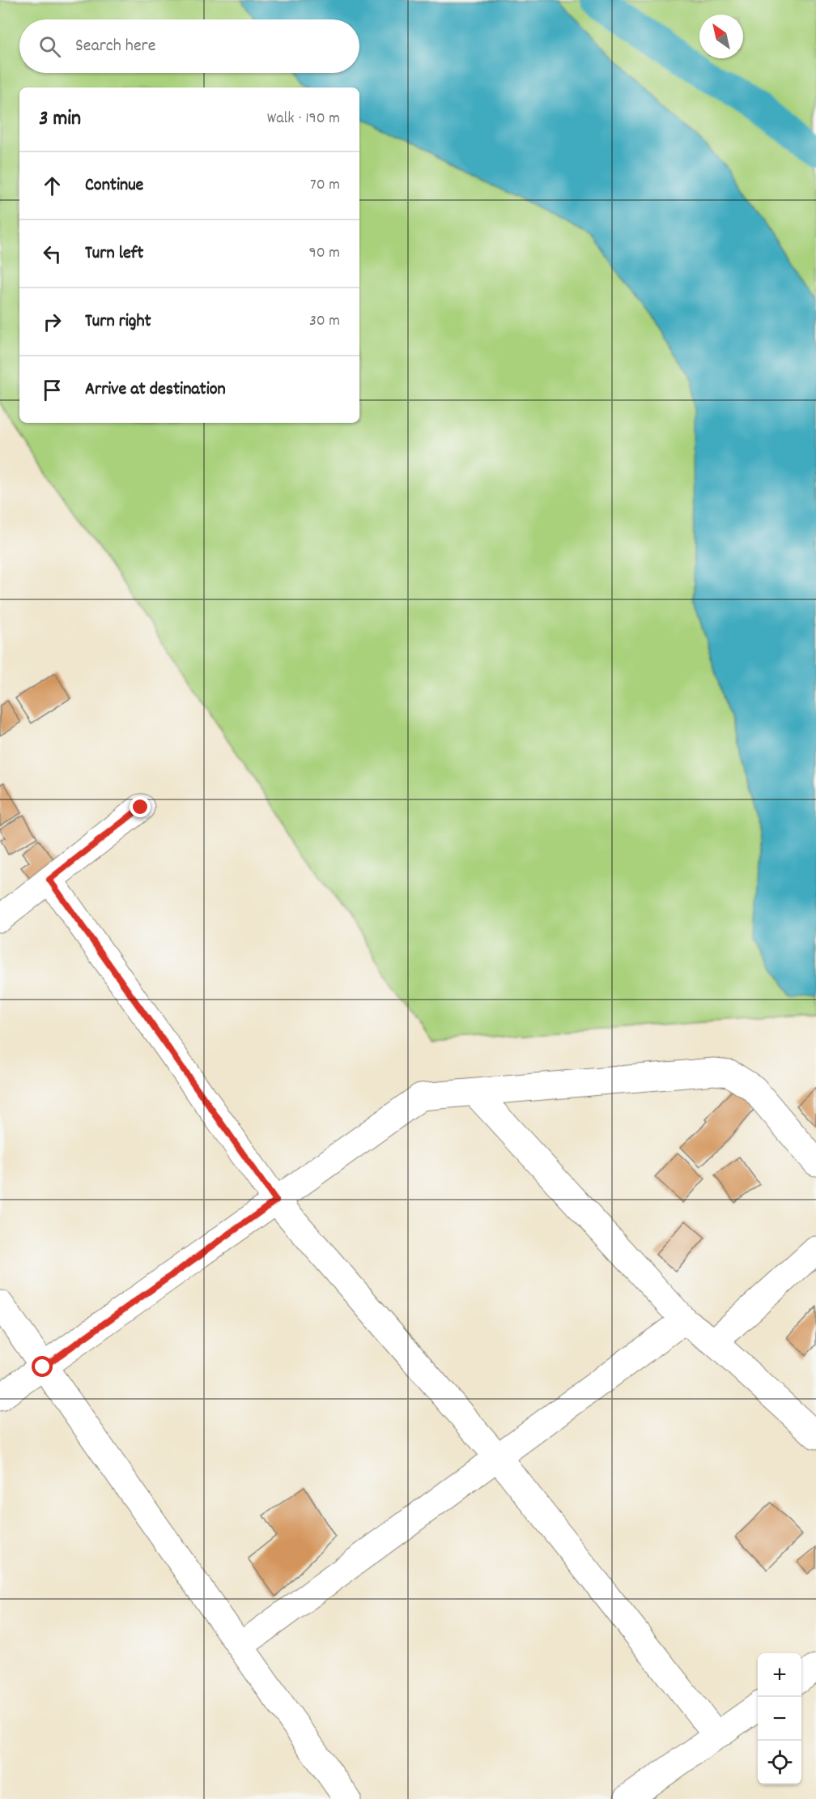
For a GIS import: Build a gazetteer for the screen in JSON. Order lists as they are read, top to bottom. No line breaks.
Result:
{"north":"top left","page":{"search":"Search here","heading":["3 min","Walk · 190 m"],"list":[["Continue","70 m"],["Turn left","90 m"],["Turn right","30 m"],"Arrive at destination"],"map_buttons":["+","−"]}}
